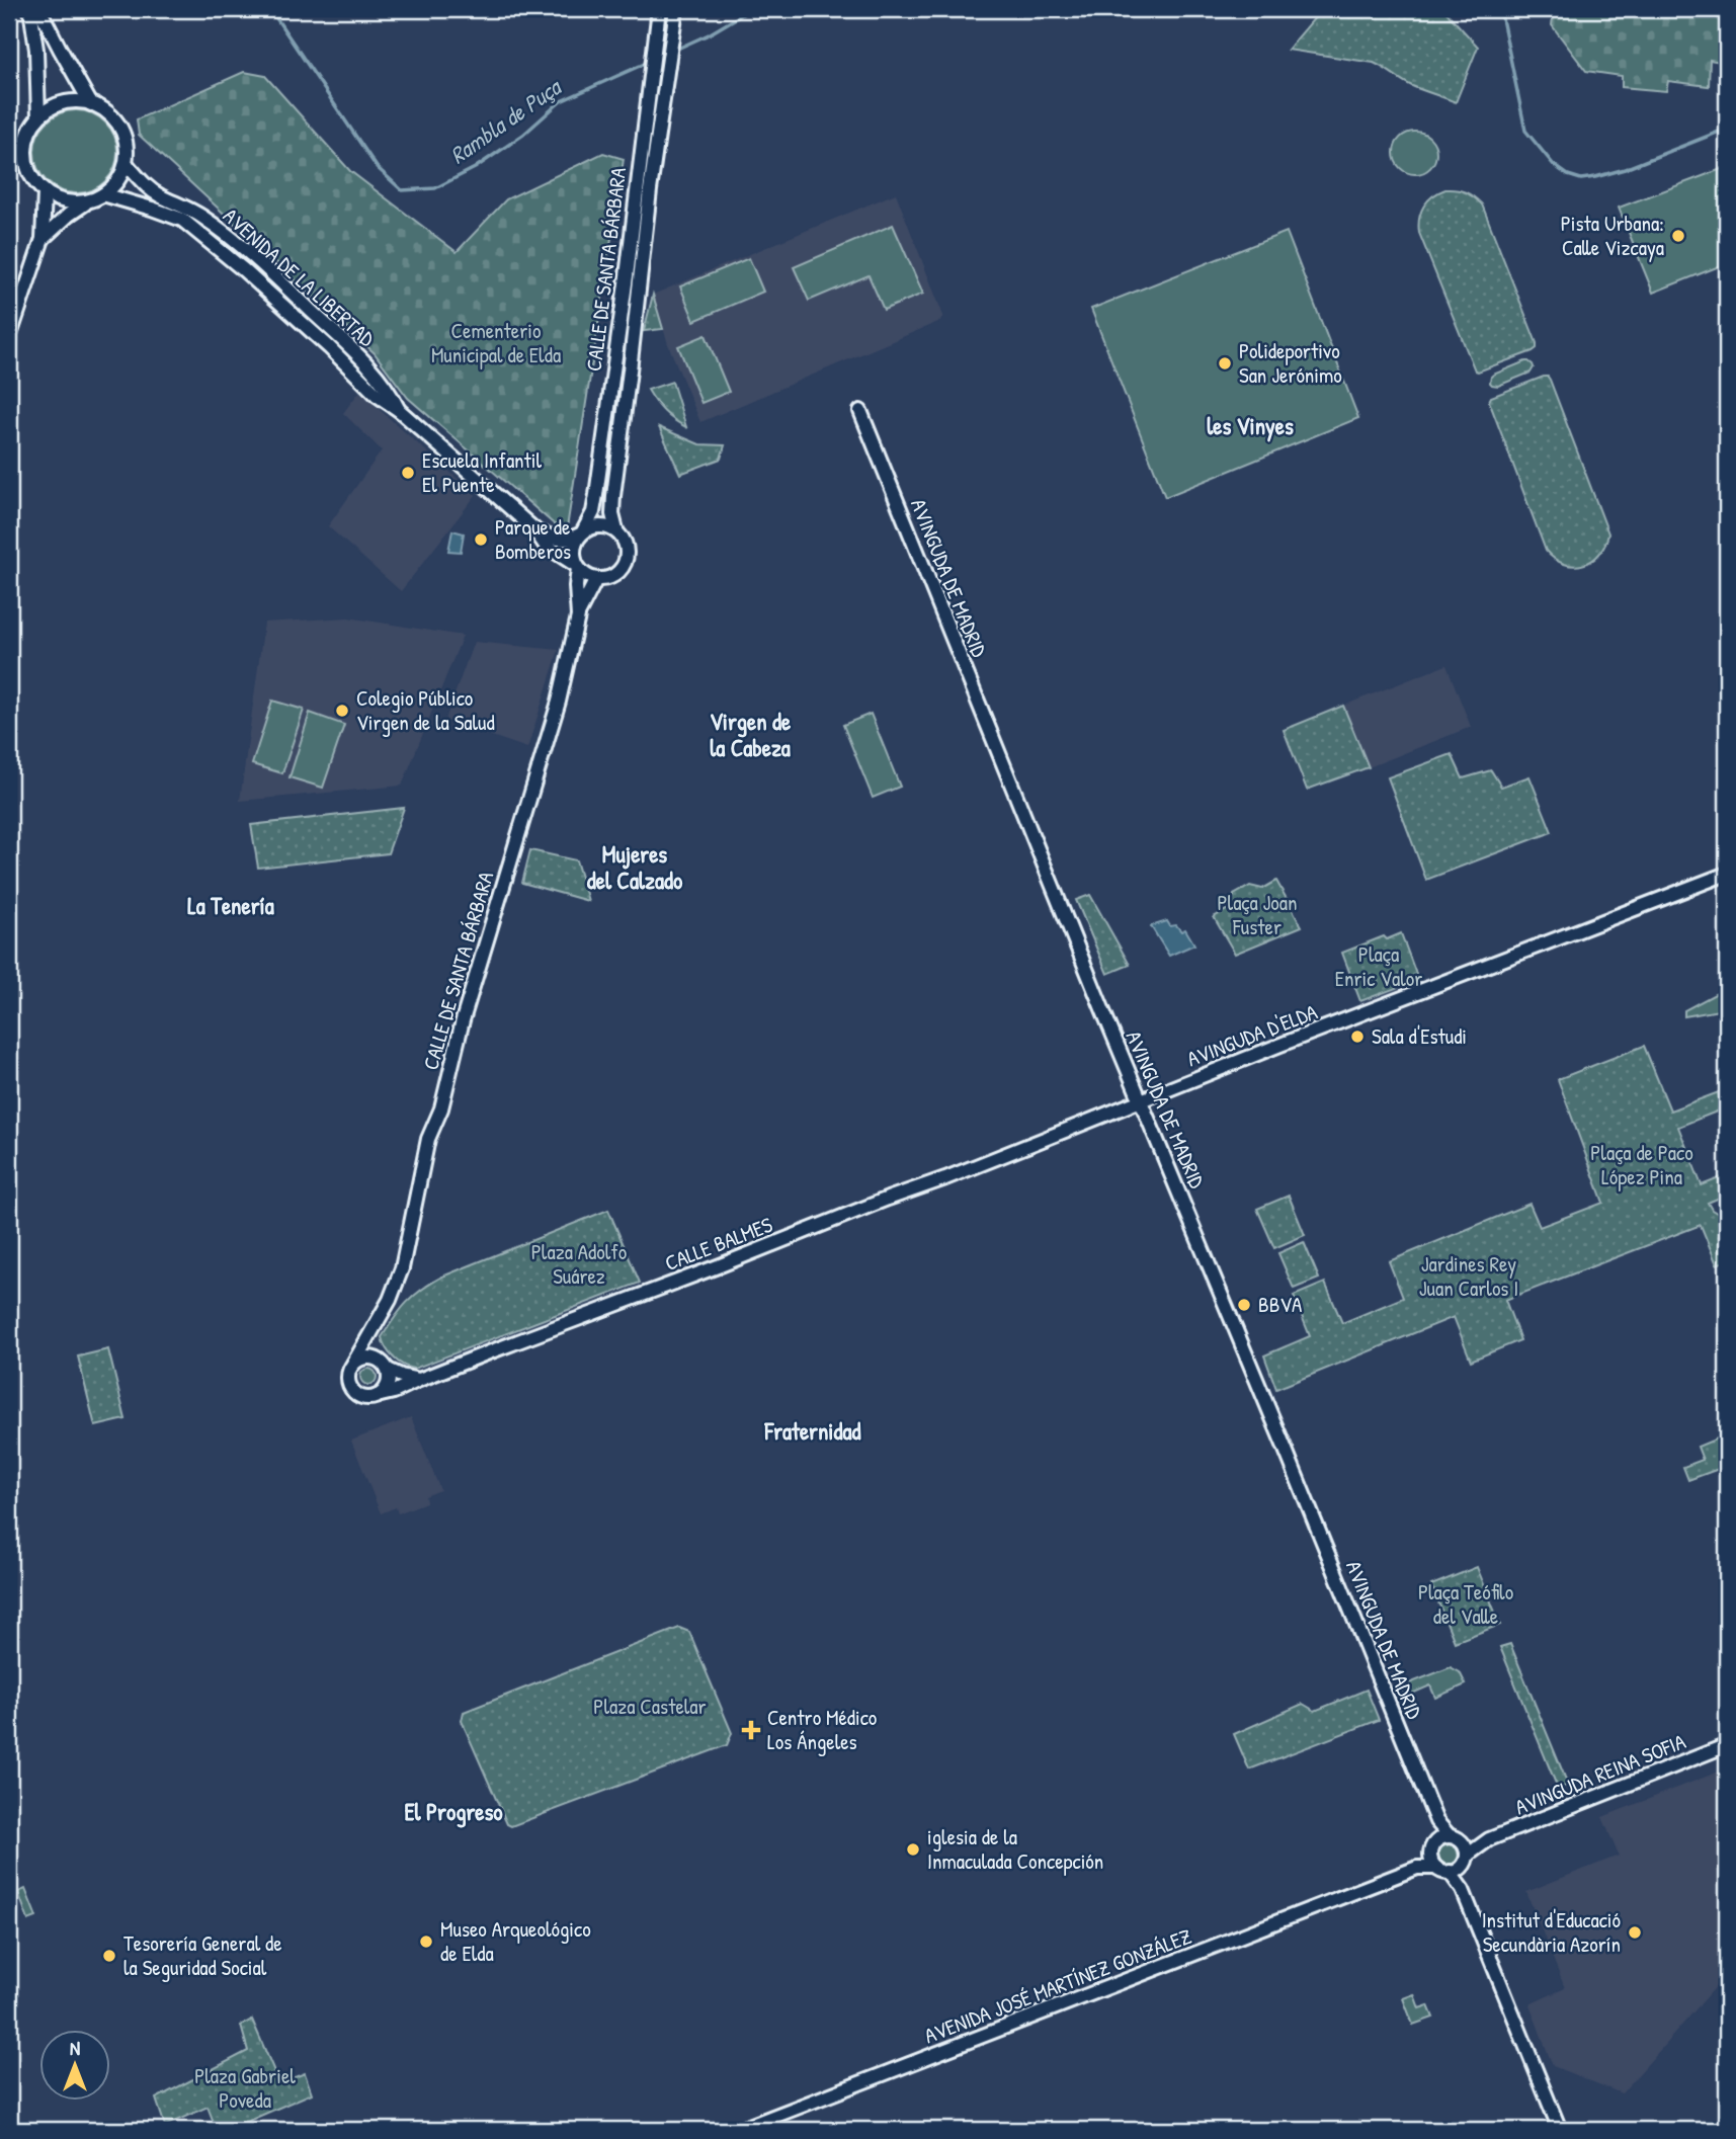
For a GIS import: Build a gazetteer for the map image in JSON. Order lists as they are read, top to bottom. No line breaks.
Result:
{"streets":{"street":["CALLE DE SANTA BÁRBARA","AVENIDA DE LA LIBERTAD","AVINGUDA DE MADRID","AVINGUDA D'ELDA","CALLE BALMES","AVINGUDA REINA SOFIA","AVENIDA JOSÉ MARTÍNEZ GONZÁLEZ"]},"crossings":[["CALLE DE SANTA BÁRBARA","AVENIDA DE LA LIBERTAD"],["CALLE DE SANTA BÁRBARA","CALLE BALMES"],["AVINGUDA DE MADRID","AVINGUDA D'ELDA"],["AVINGUDA DE MADRID","AVINGUDA REINA SOFIA"],["AVINGUDA D'ELDA","CALLE BALMES"]],"districts":["les Vinyes","Virgen de la Cabeza","Mujeres del Calzado","La Tenería","Fraternidad","El Progreso"],"water":["Rambla de Puça"],"parks":["Cementerio Municipal de Elda","Plaça Joan Fuster","Plaça Enric Valor","Plaça de Paco López Pina","Plaza Adolfo Suárez","Jardines Rey Juan Carlos I","Plaça Teófilo del Valle","Plaza Castelar","Plaza Gabriel Poveda"],"places":{"other":["Pista Urbana: Calle Vizcaya","Polideportivo San Jerónimo","Escuela Infantil El Puente","Parque de Bomberos","Colegio Público Virgen de la Salud","Sala d'Estudi","BBVA","iglesia de la Inmaculada Concepción","Institut d'Educació Secundària Azorín","Museo Arqueológico de Elda","Tesorería General de la Seguridad Social"],"health":["Centro Médico Los Ángeles"]},"north":"top"}
